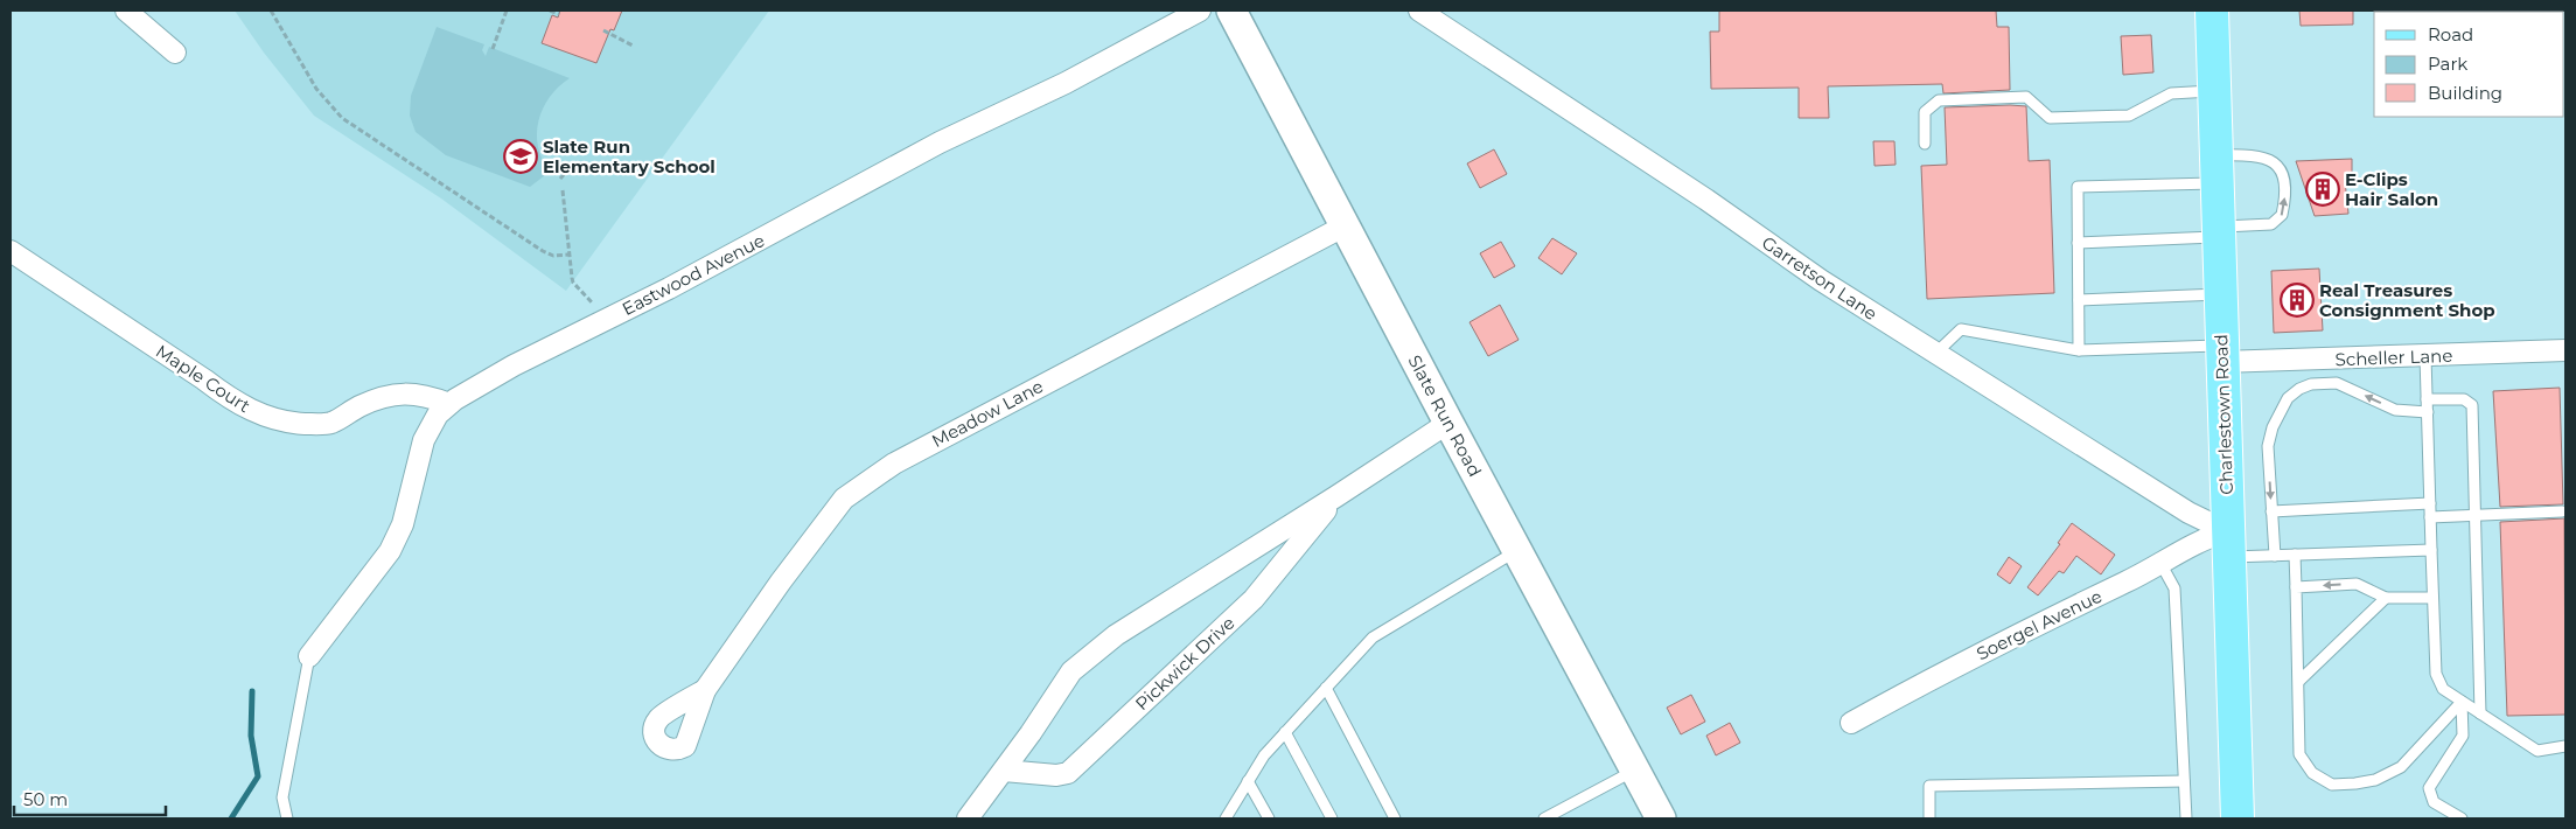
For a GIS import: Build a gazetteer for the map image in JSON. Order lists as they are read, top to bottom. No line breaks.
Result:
{"streets":{"main road":["Charlestown Road"],"street":["Eastwood Avenue","Garretson Lane","Scheller Lane","Maple Court","Meadow Lane","Slate Run Road","Soergel Avenue","Pickwick Drive"]},"crossings":[["Eastwood Avenue","Maple Court"],["Garretson Lane","Charlestown Road"],["Garretson Lane","Soergel Avenue"],["Scheller Lane","Charlestown Road"],["Meadow Lane","Slate Run Road"],["Charlestown Road","Soergel Avenue"],["Slate Run Road","Pickwick Drive"]],"places":{"school or university":["Slate Run Elementary School"],"building":["E-Clips Hair Salon","Real Treasures Consignment Shop"]},"legend":["Road","Park","Building"],"scale_bar":"50 m"}
